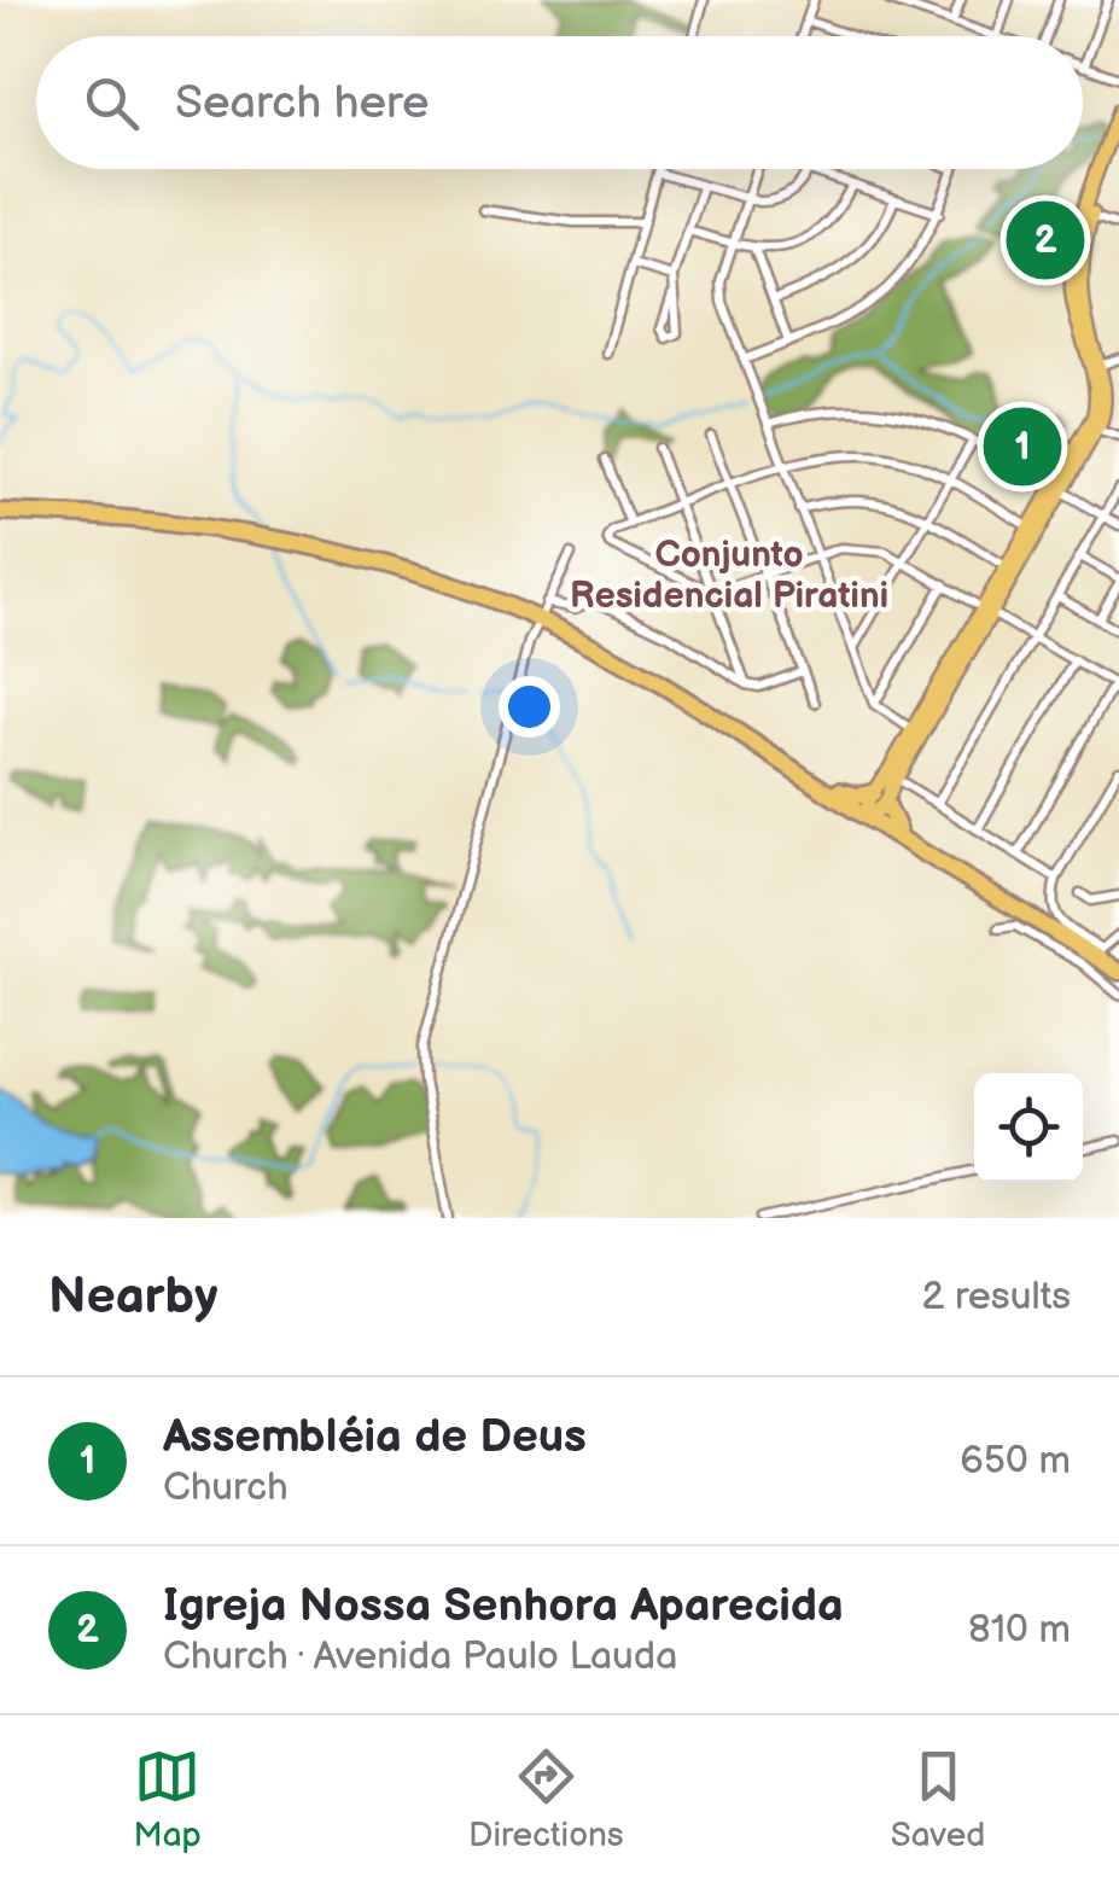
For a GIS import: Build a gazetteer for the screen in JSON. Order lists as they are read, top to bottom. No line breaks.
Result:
{"districts":["Conjunto Residencial Piratini"],"page":{"search":"Search here","pins":["2","1"],"heading":["Nearby","2 results"],"list":[{"mark":"1","name":"Assembléia de Deus","note":"Church","value":"650 m"},{"mark":"2","name":"Igreja Nossa Senhora Aparecida","note":"Church · Avenida Paulo Lauda","value":"810 m"}],"nav":["Map","Directions","Saved"]}}
